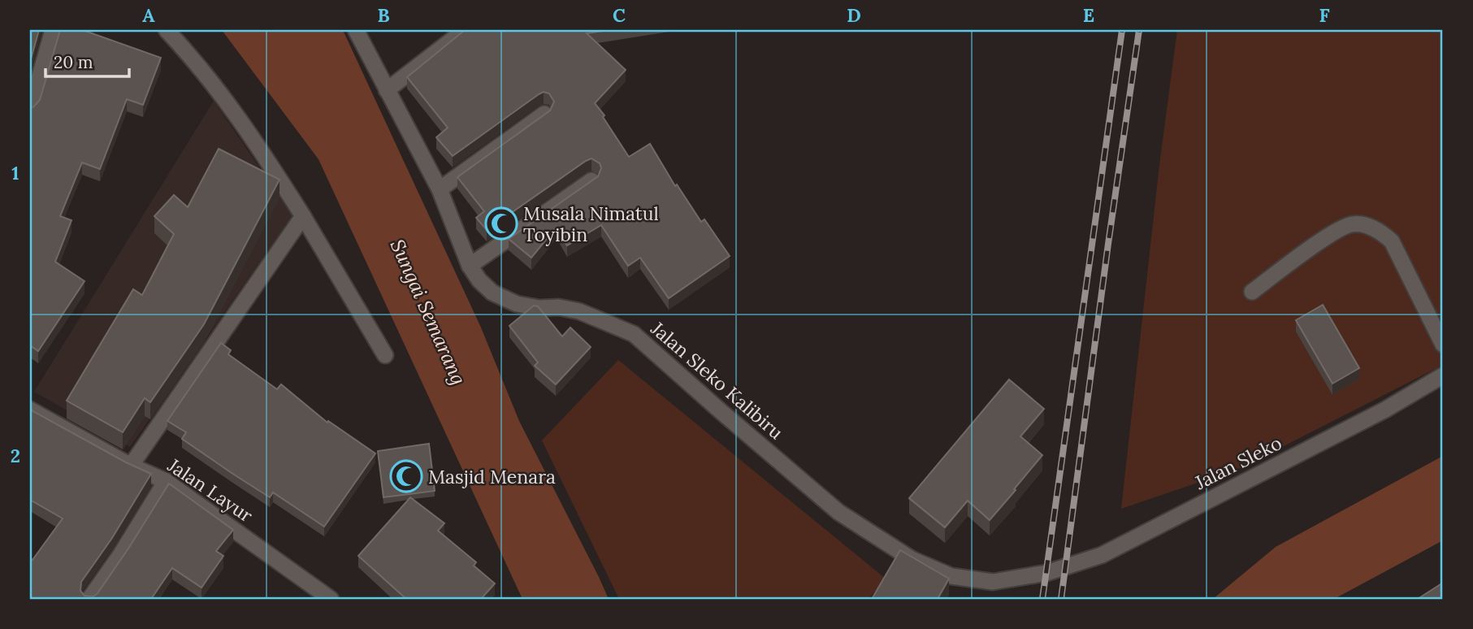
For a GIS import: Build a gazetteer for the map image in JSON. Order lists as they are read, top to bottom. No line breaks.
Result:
{"streets":{"street":["Jalan Sleko Kalibiru","Jalan Sleko","Jalan Layur"]},"crossings":[["Jalan Sleko Kalibiru","Jalan Sleko"]],"water":["Sungai Semarang"],"places":{"mosque":["Musala Nimatul Toyibin","Masjid Menara"]},"scale_bar":"20 m","grid":{"columns":["A","B","C","D","E","F"],"rows":["1","2"]}}
